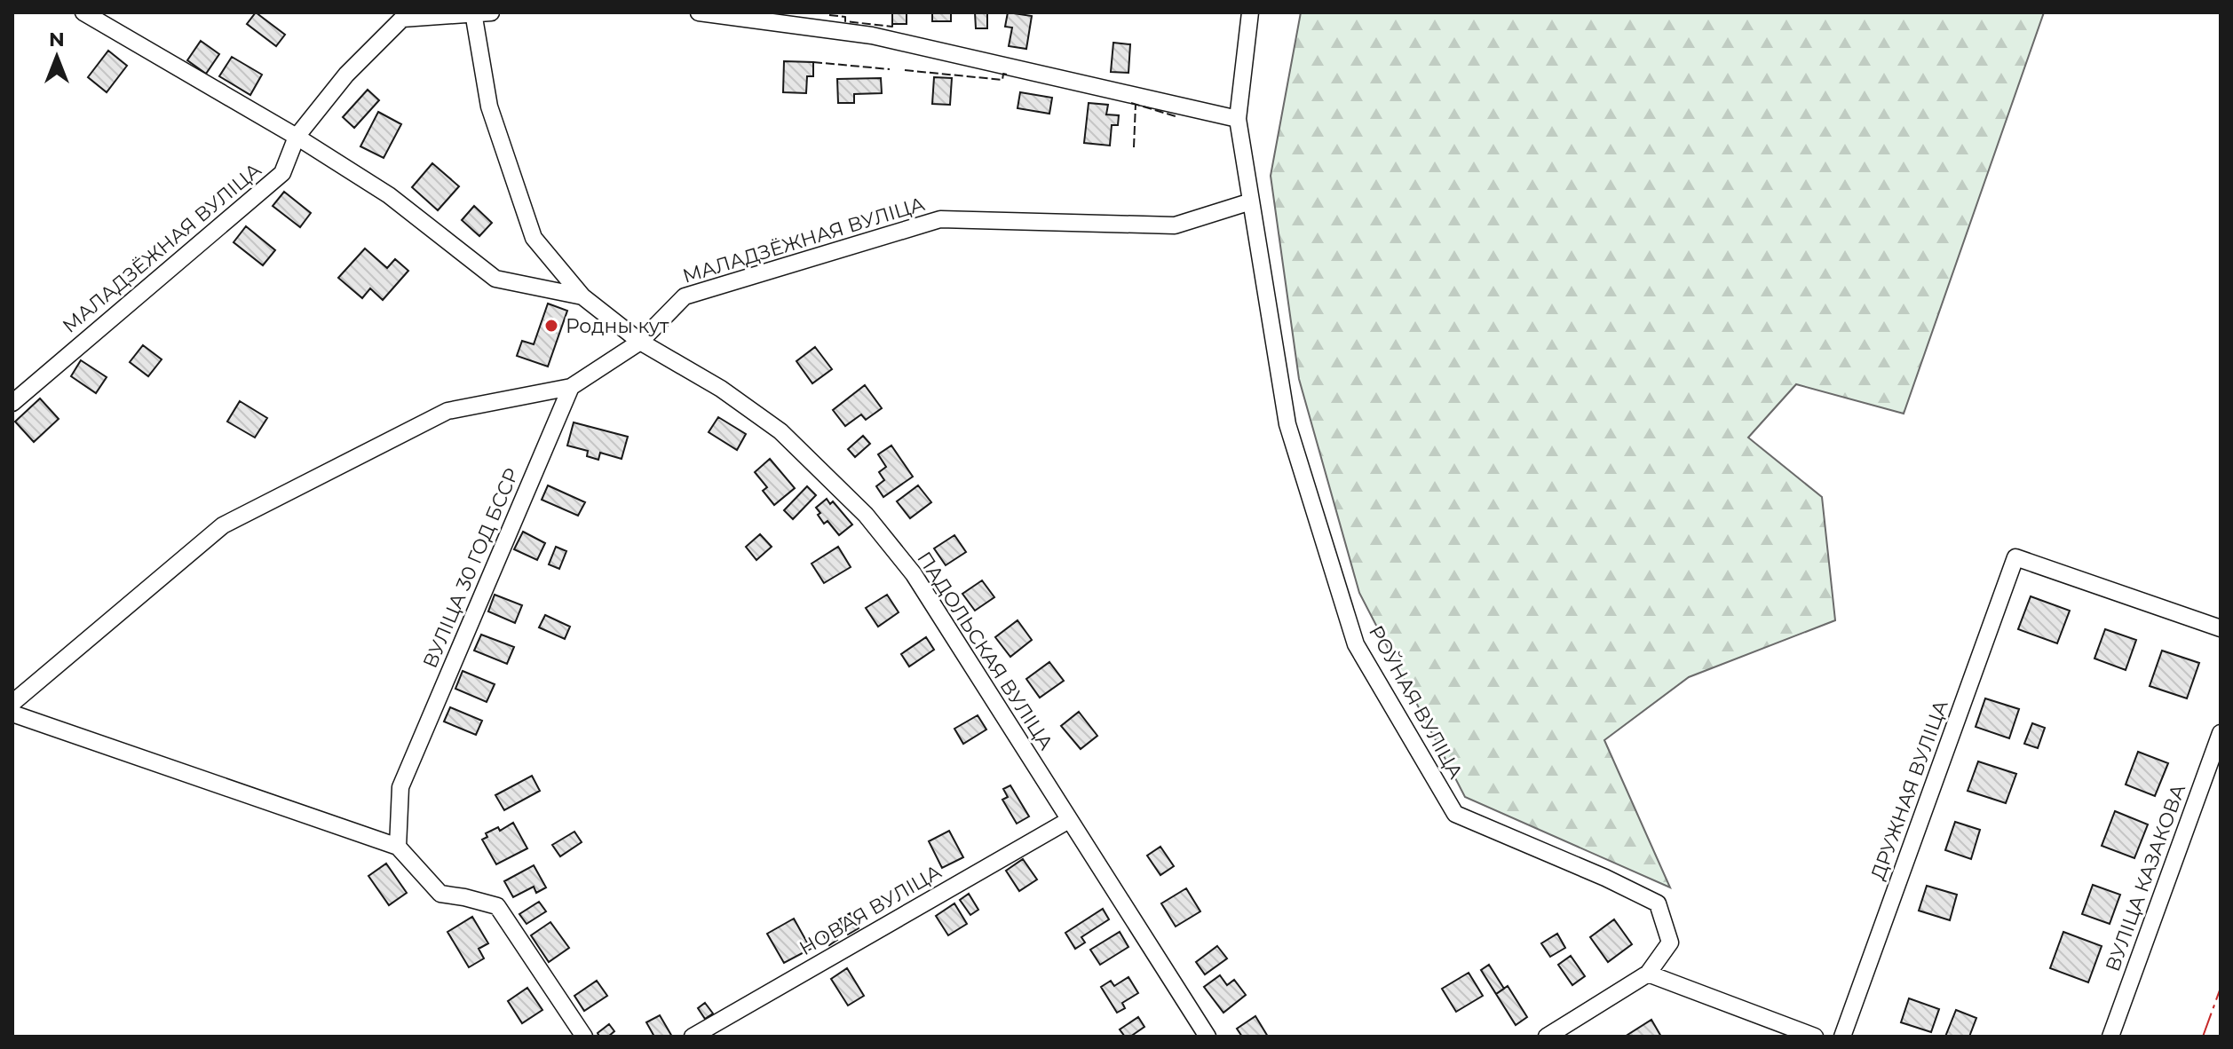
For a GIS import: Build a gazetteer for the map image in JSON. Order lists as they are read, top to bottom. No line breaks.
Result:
{"streets":{"street":["МАЛАДЗЁЖНАЯ ВУЛІЦА","ВУЛІЦА 30 ГОД БССР","ПАДОЛЬСКАЯ ВУЛІЦА","РОЎНАЯ ВУЛІЦА","ДРУЖНАЯ ВУЛІЦА","ВУЛІЦА КАЗАКОВА","НОВАЯ ВУЛІЦА"]},"crossings":[["МАЛАДЗЁЖНАЯ ВУЛІЦА","ПАДОЛЬСКАЯ ВУЛІЦА"],["МАЛАДЗЁЖНАЯ ВУЛІЦА","РОЎНАЯ ВУЛІЦА"],["ПАДОЛЬСКАЯ ВУЛІЦА","НОВАЯ ВУЛІЦА"]],"places":["Родны кут"],"north":"top"}
